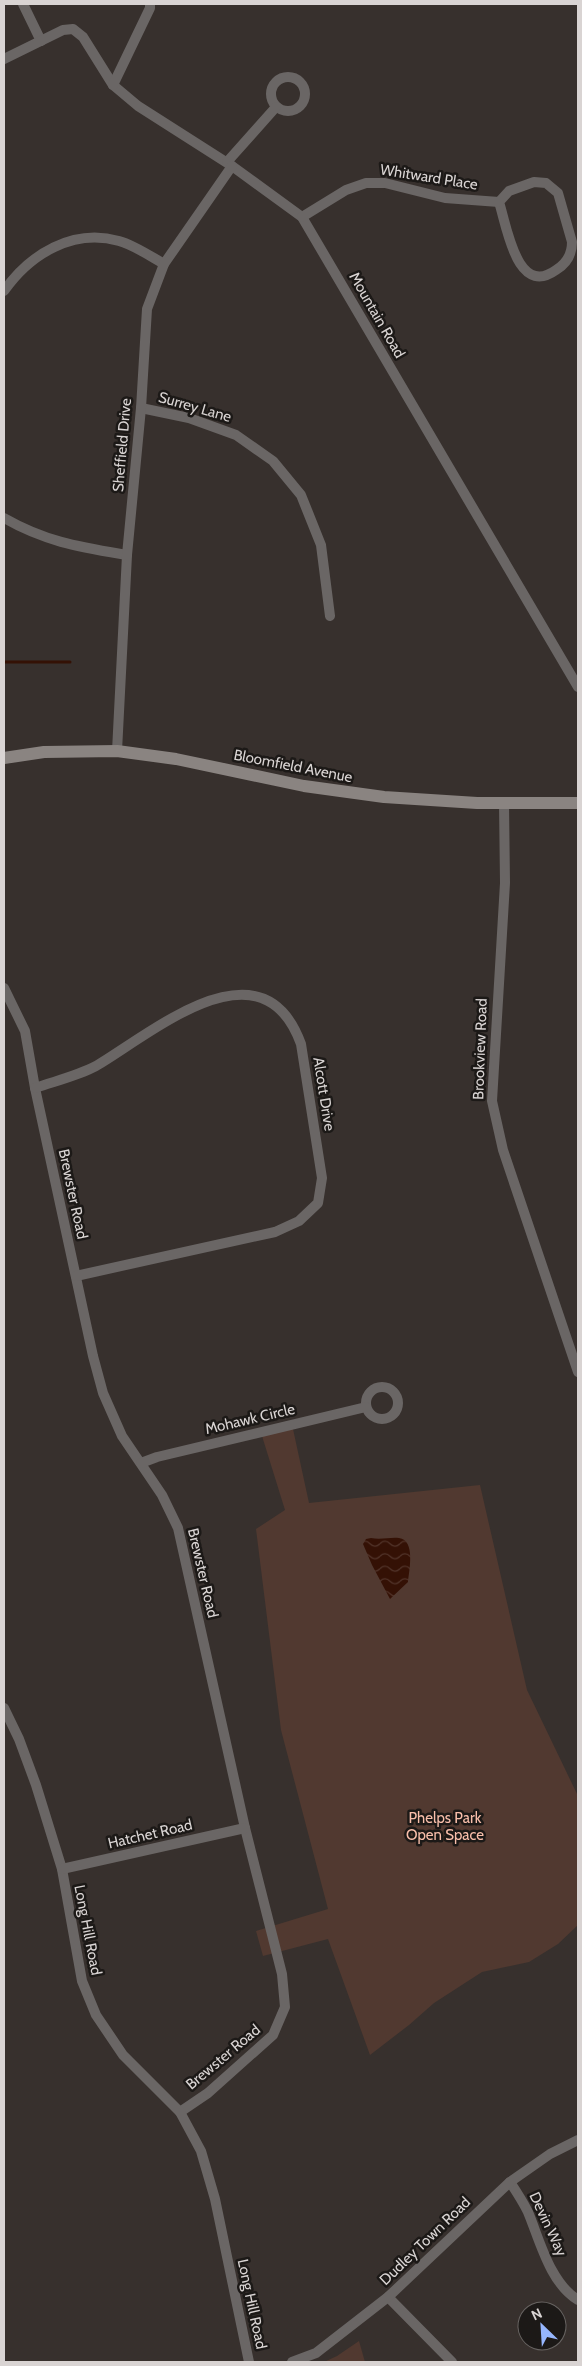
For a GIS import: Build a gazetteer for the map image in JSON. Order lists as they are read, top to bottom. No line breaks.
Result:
{"streets":{"main road":["Bloomfield Avenue"],"street":["Whitward Place","Mountain Road","Surrey Lane","Sheffield Drive","Brookview Road","Alcott Drive","Brewster Road","Mohawk Circle","Hatchet Road","Long Hill Road","Devin Way","Dudley Town Road"]},"crossings":[["Whitward Place","Mountain Road"],["Mountain Road","Sheffield Drive"],["Surrey Lane","Sheffield Drive"],["Sheffield Drive","Bloomfield Avenue"],["Bloomfield Avenue","Brookview Road"],["Alcott Drive","Brewster Road"],["Brewster Road","Mohawk Circle"],["Brewster Road","Hatchet Road"],["Brewster Road","Long Hill Road"],["Hatchet Road","Long Hill Road"],["Devin Way","Dudley Town Road"]],"parks":["Phelps Park Open Space"],"north":"top left"}
